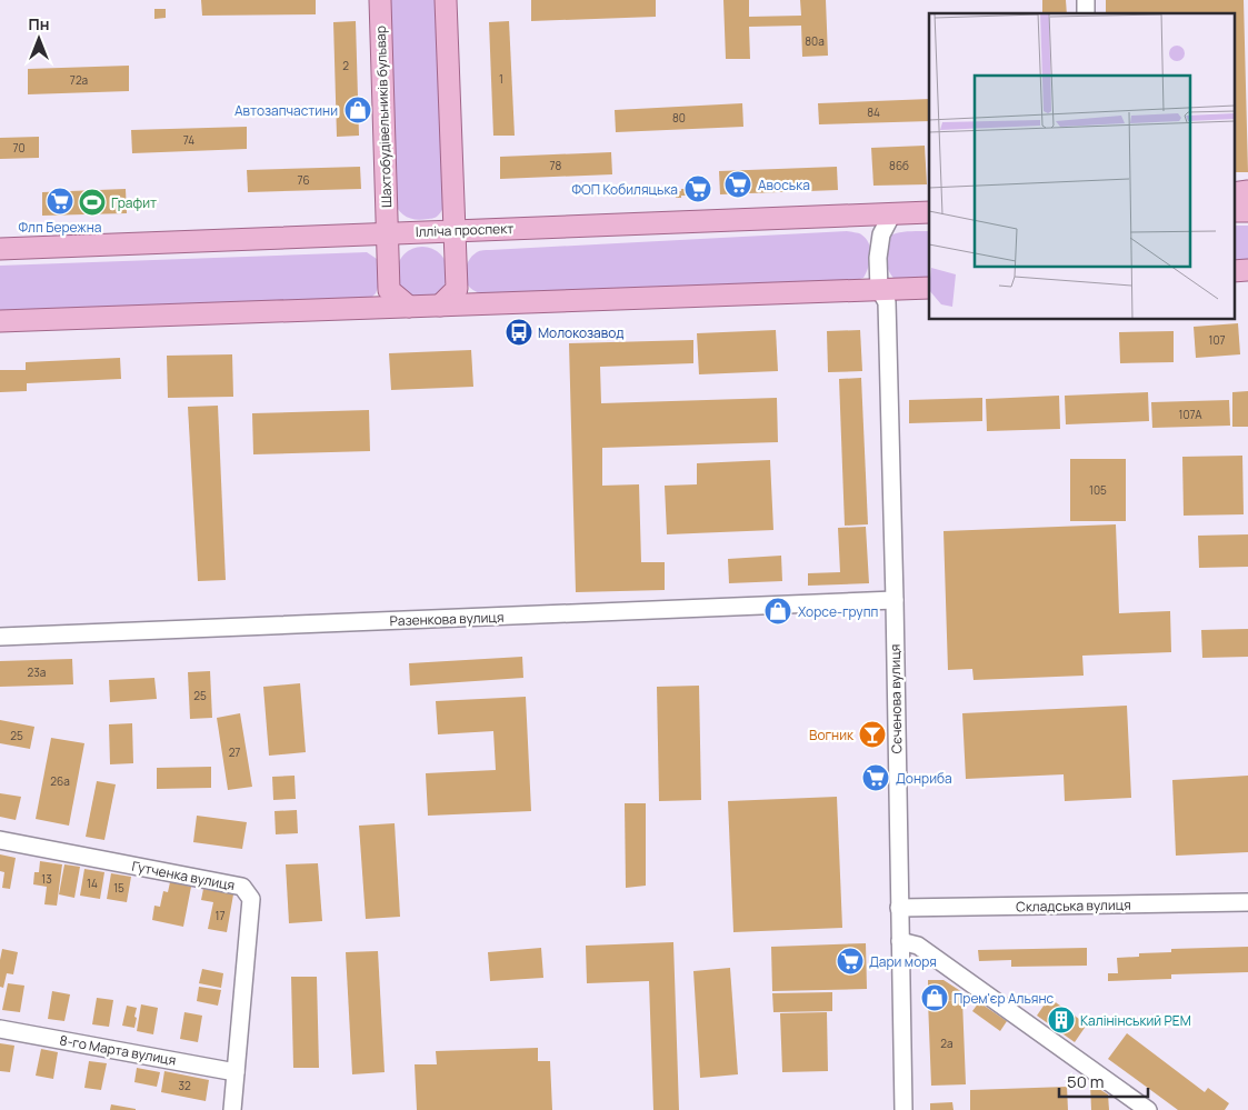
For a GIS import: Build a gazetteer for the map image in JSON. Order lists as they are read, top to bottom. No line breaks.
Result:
{"streets":{"main road":["Шахтобудівельників бульвар","Ілліча проспект"],"street":["Разенкова вулиця","Сєченова вулиця","Гутченка вулиця","Складська вулиця","8-го Марта вулиця"]},"crossings":[["Шахтобудівельників бульвар","Ілліча проспект"],["Ілліча проспект","Сєченова вулиця"],["Разенкова вулиця","Сєченова вулиця"],["Сєченова вулиця","Складська вулиця"],["Гутченка вулиця","8-го Марта вулиця"]],"places":{"shop":["Автозапчастини","Хорсе-групп","Прем'єр Альянс"],"supermarket":["Авоська","ФОП Кобиляцька","Флп Бережна","Донриба","Дари моря"],"sports":["Графит"],"bus stop":["Молокозавод"],"bar":["Вогник"],"building":["Калінінський РЕМ"]},"house_numbers":["80а","2","1","72а","84","80","74","70","78","86б","76","107","107А","105","23а","25","25","27","26а","13","14","15","17","2а","32"],"scale_bar":"50 m","north":"top"}
